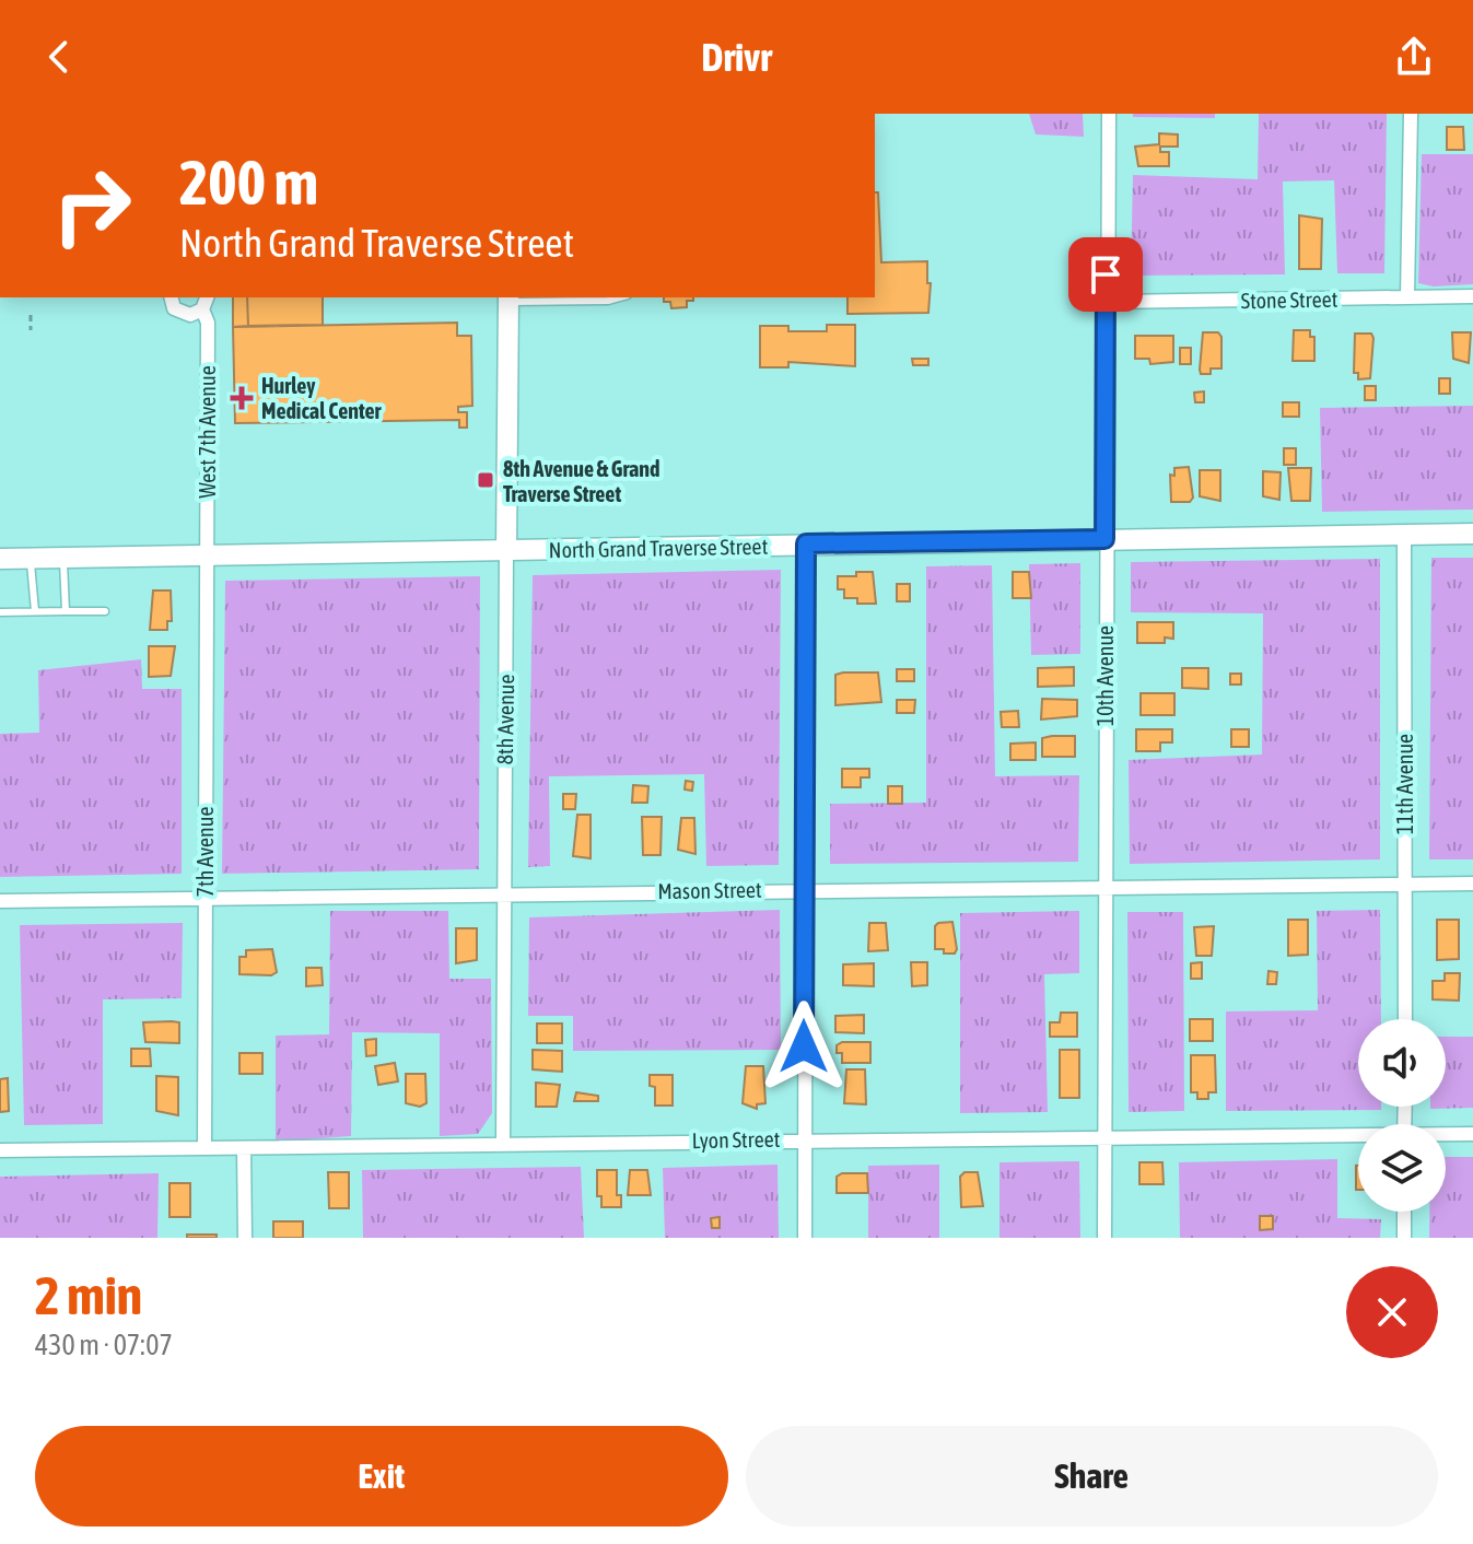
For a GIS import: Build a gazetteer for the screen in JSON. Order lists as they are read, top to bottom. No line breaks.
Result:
{"streets":{"street":["Stone Street","West 7th Avenue","North Grand Traverse Street","10th Avenue","8th Avenue","11th Avenue","7th Avenue","Mason Street","Lyon Street"]},"crossings":[["Stone Street","10th Avenue"],["West 7th Avenue","North Grand Traverse Street"],["West 7th Avenue","7th Avenue"],["North Grand Traverse Street","10th Avenue"],["North Grand Traverse Street","8th Avenue"],["North Grand Traverse Street","11th Avenue"],["North Grand Traverse Street","7th Avenue"],["10th Avenue","Mason Street"],["10th Avenue","Lyon Street"],["8th Avenue","Mason Street"],["8th Avenue","Lyon Street"],["11th Avenue","Mason Street"],["7th Avenue","Mason Street"],["7th Avenue","Lyon Street"]],"places":{"health":["Hurley Medical Center"],"transit":["8th Avenue & Grand Traverse Street"]},"page":{"header":"Drivr","turn":["200 m","North Grand Traverse Street"],"heading":["2 min","430 m · 07:07"],"buttons":["Exit","Share"]}}
